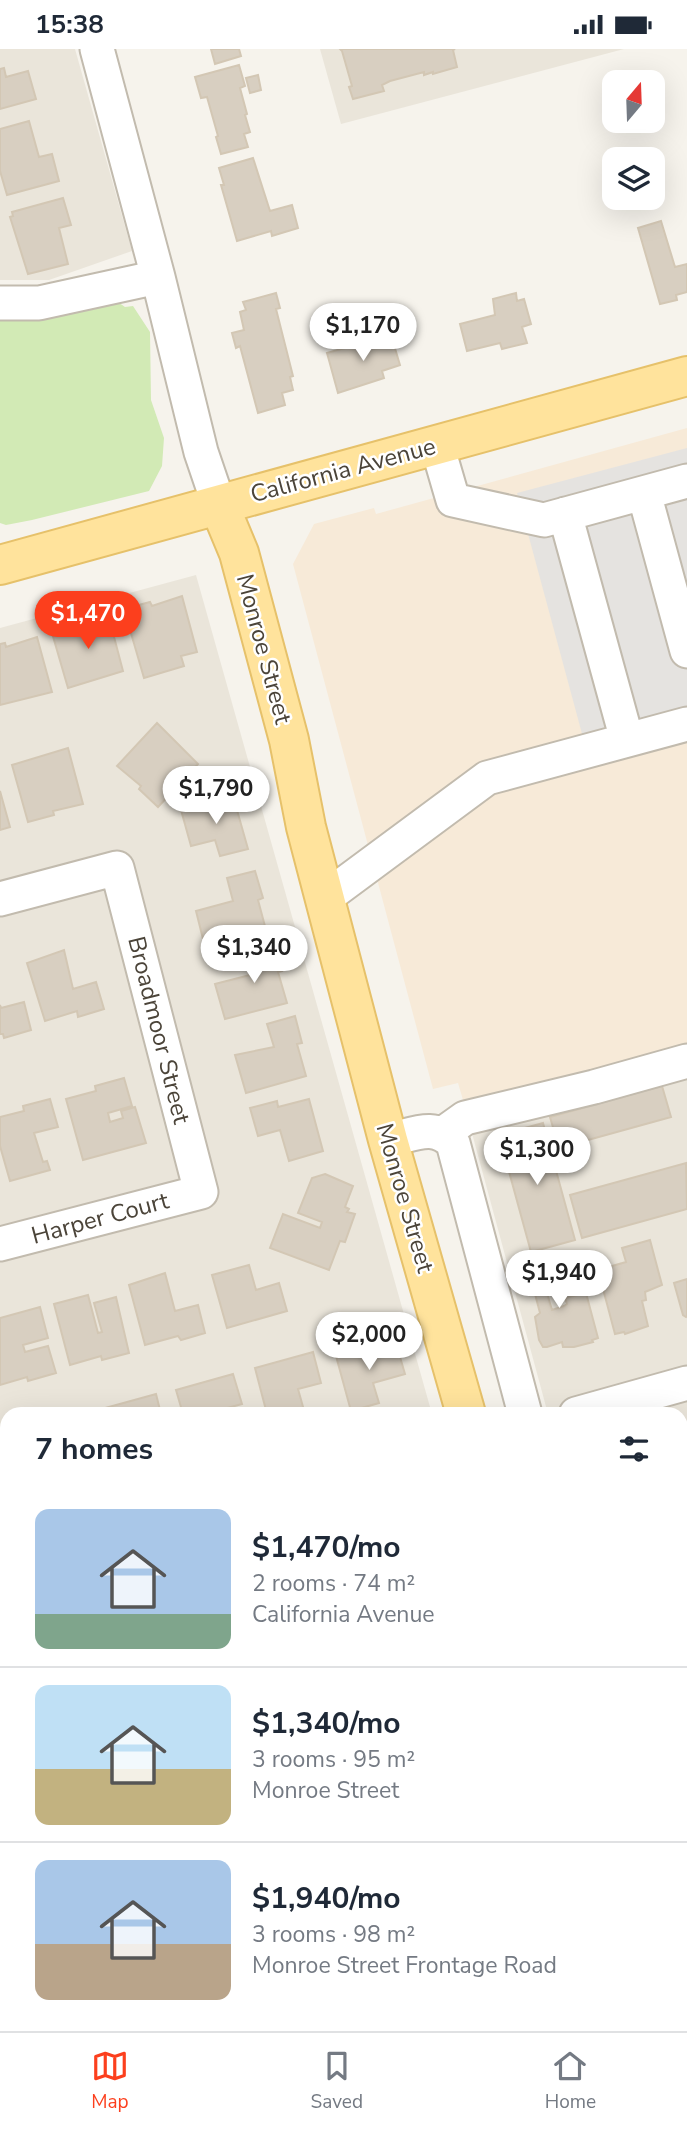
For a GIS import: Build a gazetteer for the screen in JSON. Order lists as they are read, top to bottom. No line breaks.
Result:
{"streets":{"main road":["California Avenue","Monroe Street"],"street":["Broadmoor Street","Harper Court"]},"crossings":[["California Avenue","Monroe Street"],["Broadmoor Street","Harper Court"]],"north":"top","page":{"status":"15:38","price":["$1,170","$1,470","$1,790","$1,340","$1,300","$1,940","$2,000"],"heading":"7 homes","list":[{"name":"$1,470/mo","note":"2 rooms · 74 m² · California Avenue"},{"name":"$1,340/mo","note":"3 rooms · 95 m² · Monroe Street"},{"name":"$1,940/mo","note":"3 rooms · 98 m² · Monroe Street Frontage Road"}],"tabs":["Map","Saved","Home"]}}
